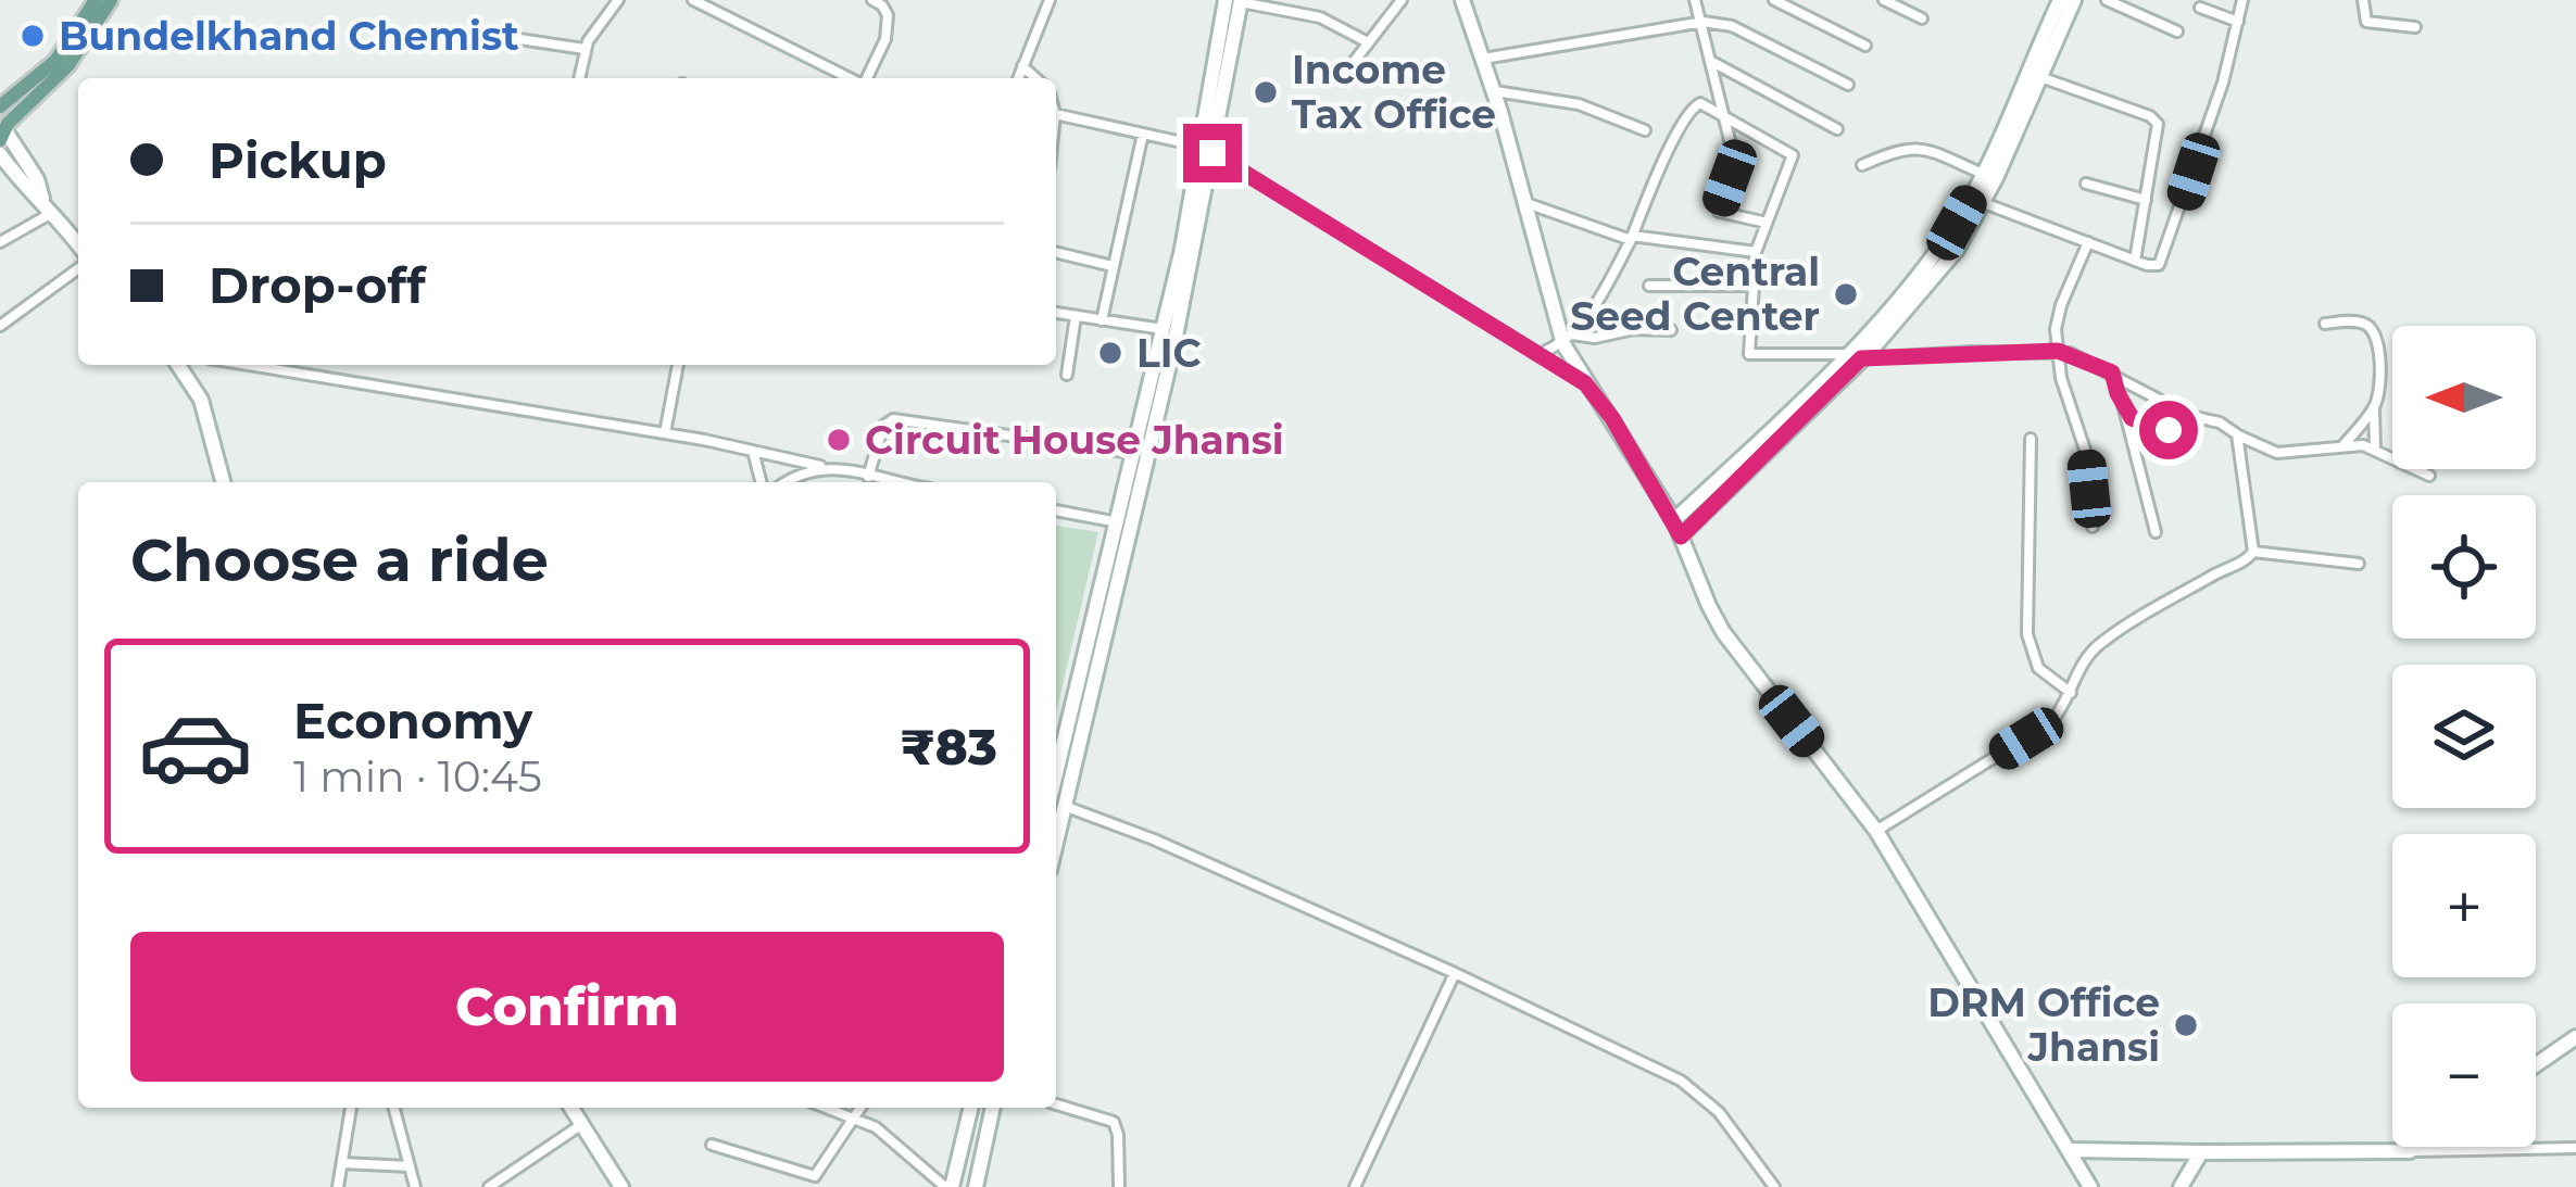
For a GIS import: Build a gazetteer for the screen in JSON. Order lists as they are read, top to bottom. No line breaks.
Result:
{"places":["Bundelkhand Chemist","Income Tax Office","Central Seed Center","LIC","Circuit House Jhansi","DRM Office Jhansi"],"north":"left","page":{"banner":["Pickup","Drop-off"],"map_buttons":["+","−"],"heading":"Choose a ride","list":[{"name":"Economy","note":"1 min · 10:45","value":"₹83"}],"buttons":"Confirm"}}
